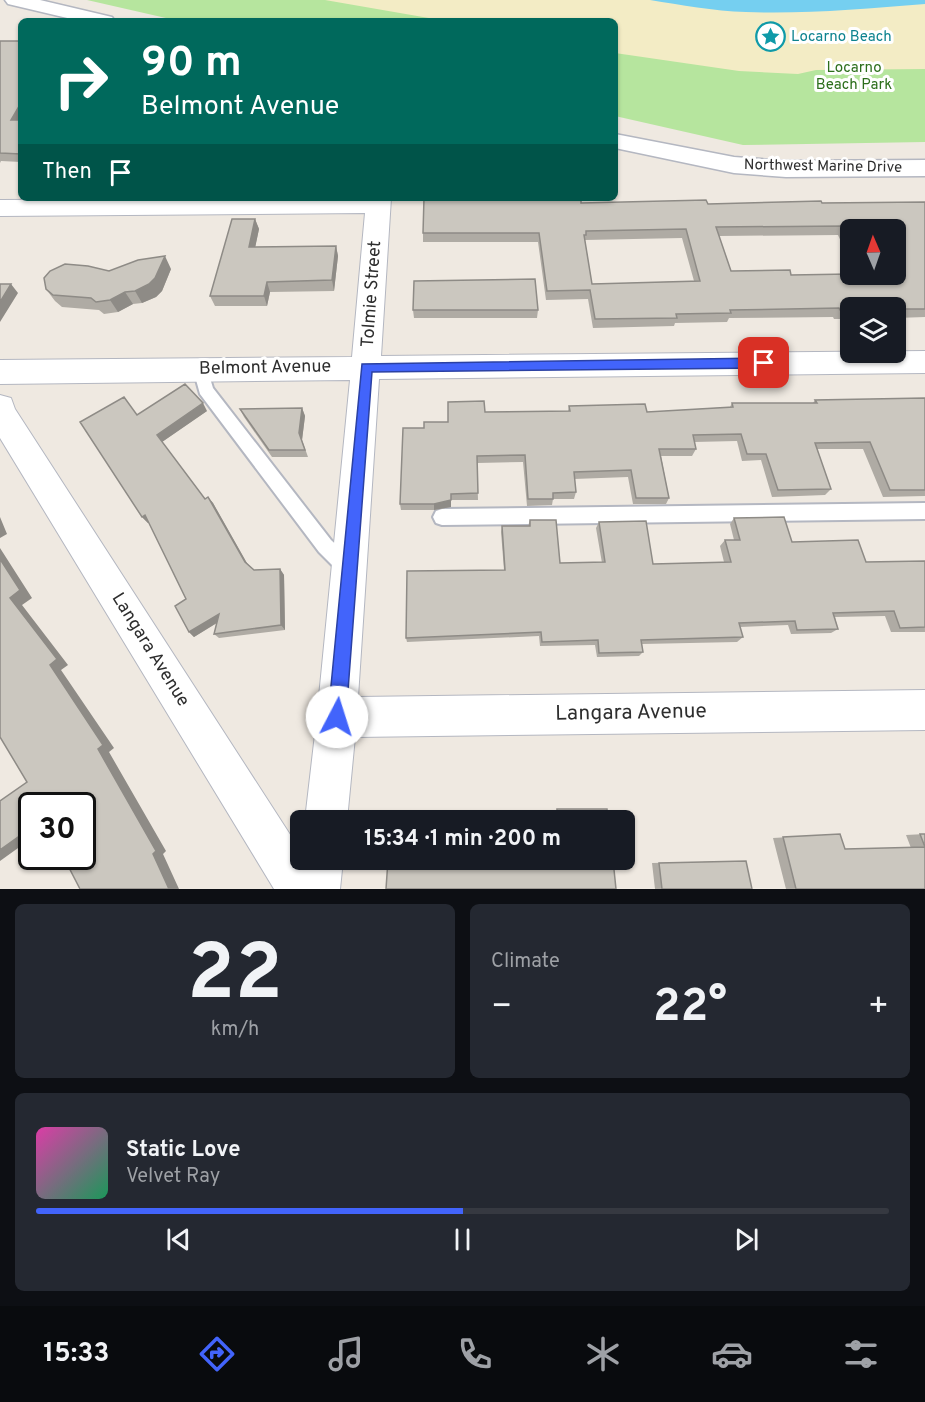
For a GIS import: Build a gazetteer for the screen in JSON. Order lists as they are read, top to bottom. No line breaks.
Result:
{"streets":{"street":["Northwest Marine Drive","Tolmie Street","Belmont Avenue","Langara Avenue"]},"crossings":[["Tolmie Street","Belmont Avenue"],["Tolmie Street","Langara Avenue"],["Belmont Avenue","Langara Avenue"]],"parks":["Locarno Beach Park"],"places":{"place":["Locarno Beach"]},"north":"top","page":{"turn":["90 m","Belmont Avenue"],"then":"Then","limit":"30","trip":"15:34 · 1 min · 200 m","tile":[["22","km/h"],"Climate"],"heat":["−","22°","+"],"song":["Static Love","Velvet Ray"],"tabs":"15:33"}}
